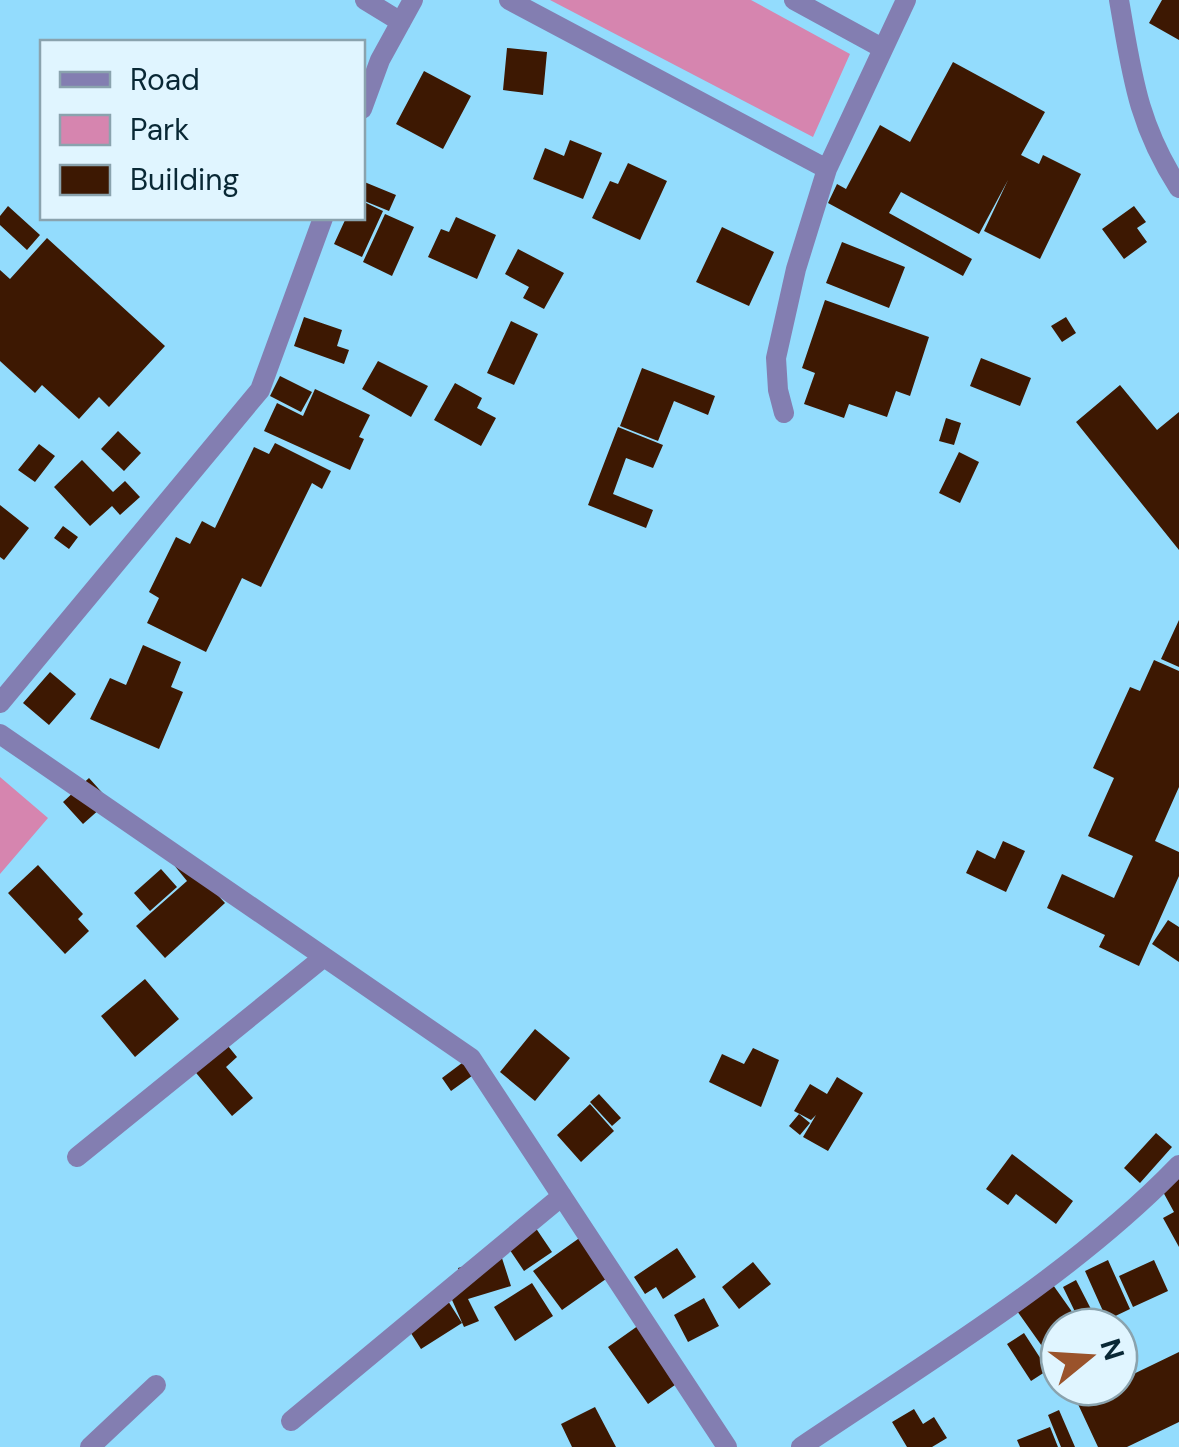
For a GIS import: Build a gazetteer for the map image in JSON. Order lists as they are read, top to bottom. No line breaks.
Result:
{"legend":["Road","Park","Building"],"north":"right"}
